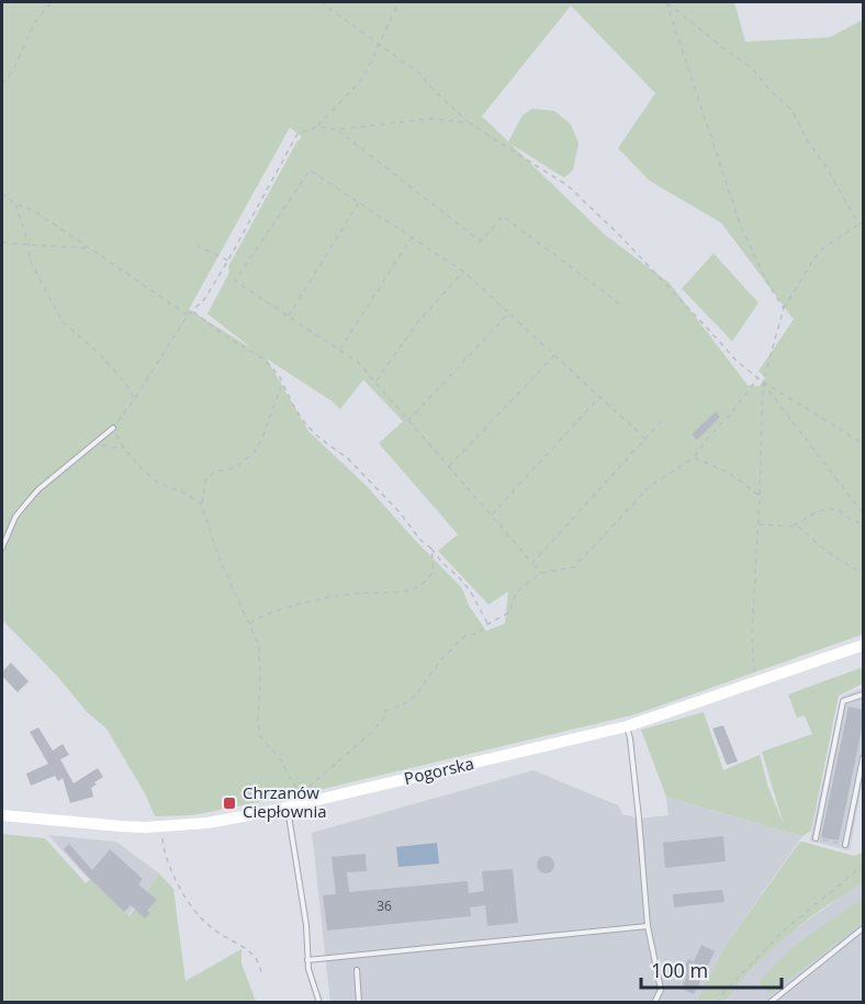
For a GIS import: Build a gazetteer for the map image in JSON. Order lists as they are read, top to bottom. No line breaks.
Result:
{"streets":{"street":["Pogorska"]},"places":{"transit":["Chrzanów Ciepłownia"]},"house_numbers":["36"],"scale_bar":"100 m"}
